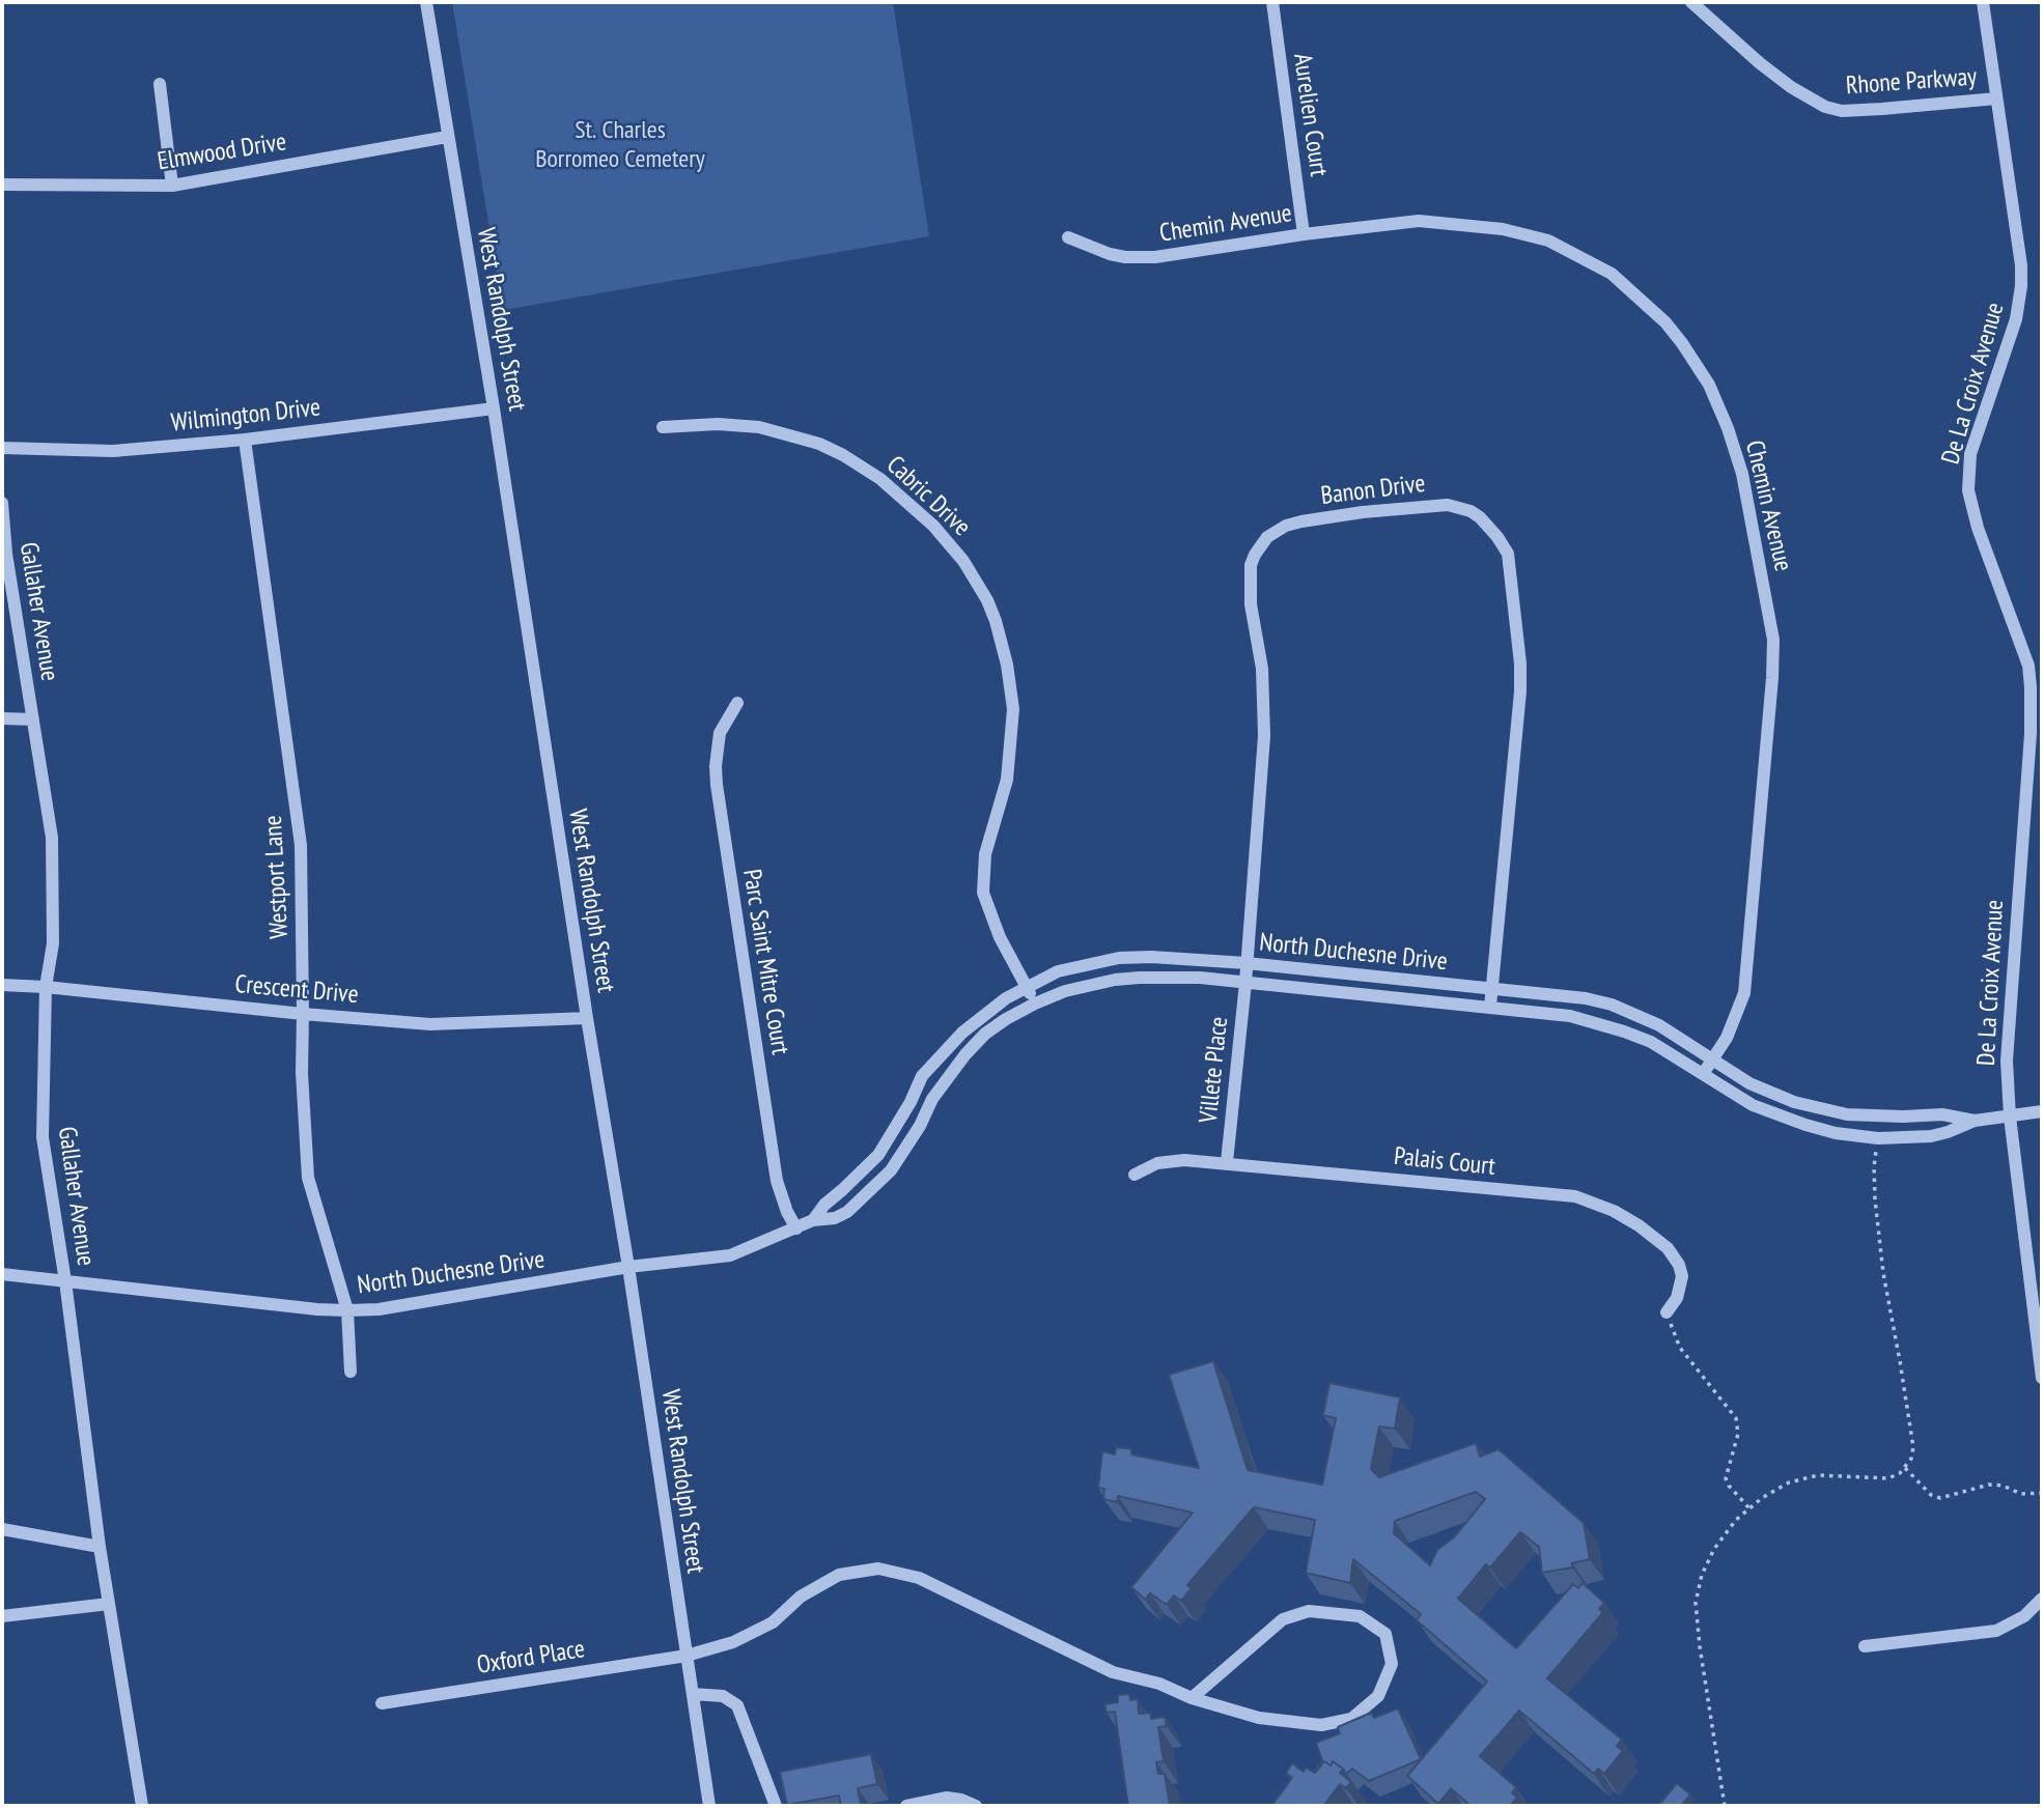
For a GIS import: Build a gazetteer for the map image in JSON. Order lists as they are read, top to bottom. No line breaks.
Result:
{"streets":{"street":["Rhone Parkway","Aurelien Court","Elmwood Drive","Chemin Avenue","West Randolph Street","De La Croix Avenue","Wilmington Drive","Banon Drive","Cabric Drive","Gallaher Avenue","Westport Lane","North Duchesne Drive","Parc Saint Mitre Court","Crescent Drive","Villete Place","Palais Court","Oxford Place"]},"crossings":[["Rhone Parkway","De La Croix Avenue"],["Aurelien Court","Chemin Avenue"],["Elmwood Drive","West Randolph Street"],["Chemin Avenue","North Duchesne Drive"],["West Randolph Street","Wilmington Drive"],["West Randolph Street","North Duchesne Drive"],["West Randolph Street","Crescent Drive"],["West Randolph Street","Oxford Place"],["De La Croix Avenue","North Duchesne Drive"],["Wilmington Drive","Westport Lane"],["Banon Drive","North Duchesne Drive"],["Banon Drive","Villete Place"],["Cabric Drive","North Duchesne Drive"],["Gallaher Avenue","North Duchesne Drive"],["Gallaher Avenue","Crescent Drive"],["Westport Lane","North Duchesne Drive"],["Westport Lane","Crescent Drive"],["North Duchesne Drive","Parc Saint Mitre Court"],["North Duchesne Drive","Villete Place"],["Villete Place","Palais Court"]],"parks":["St. Charles Borromeo Cemetery"]}
